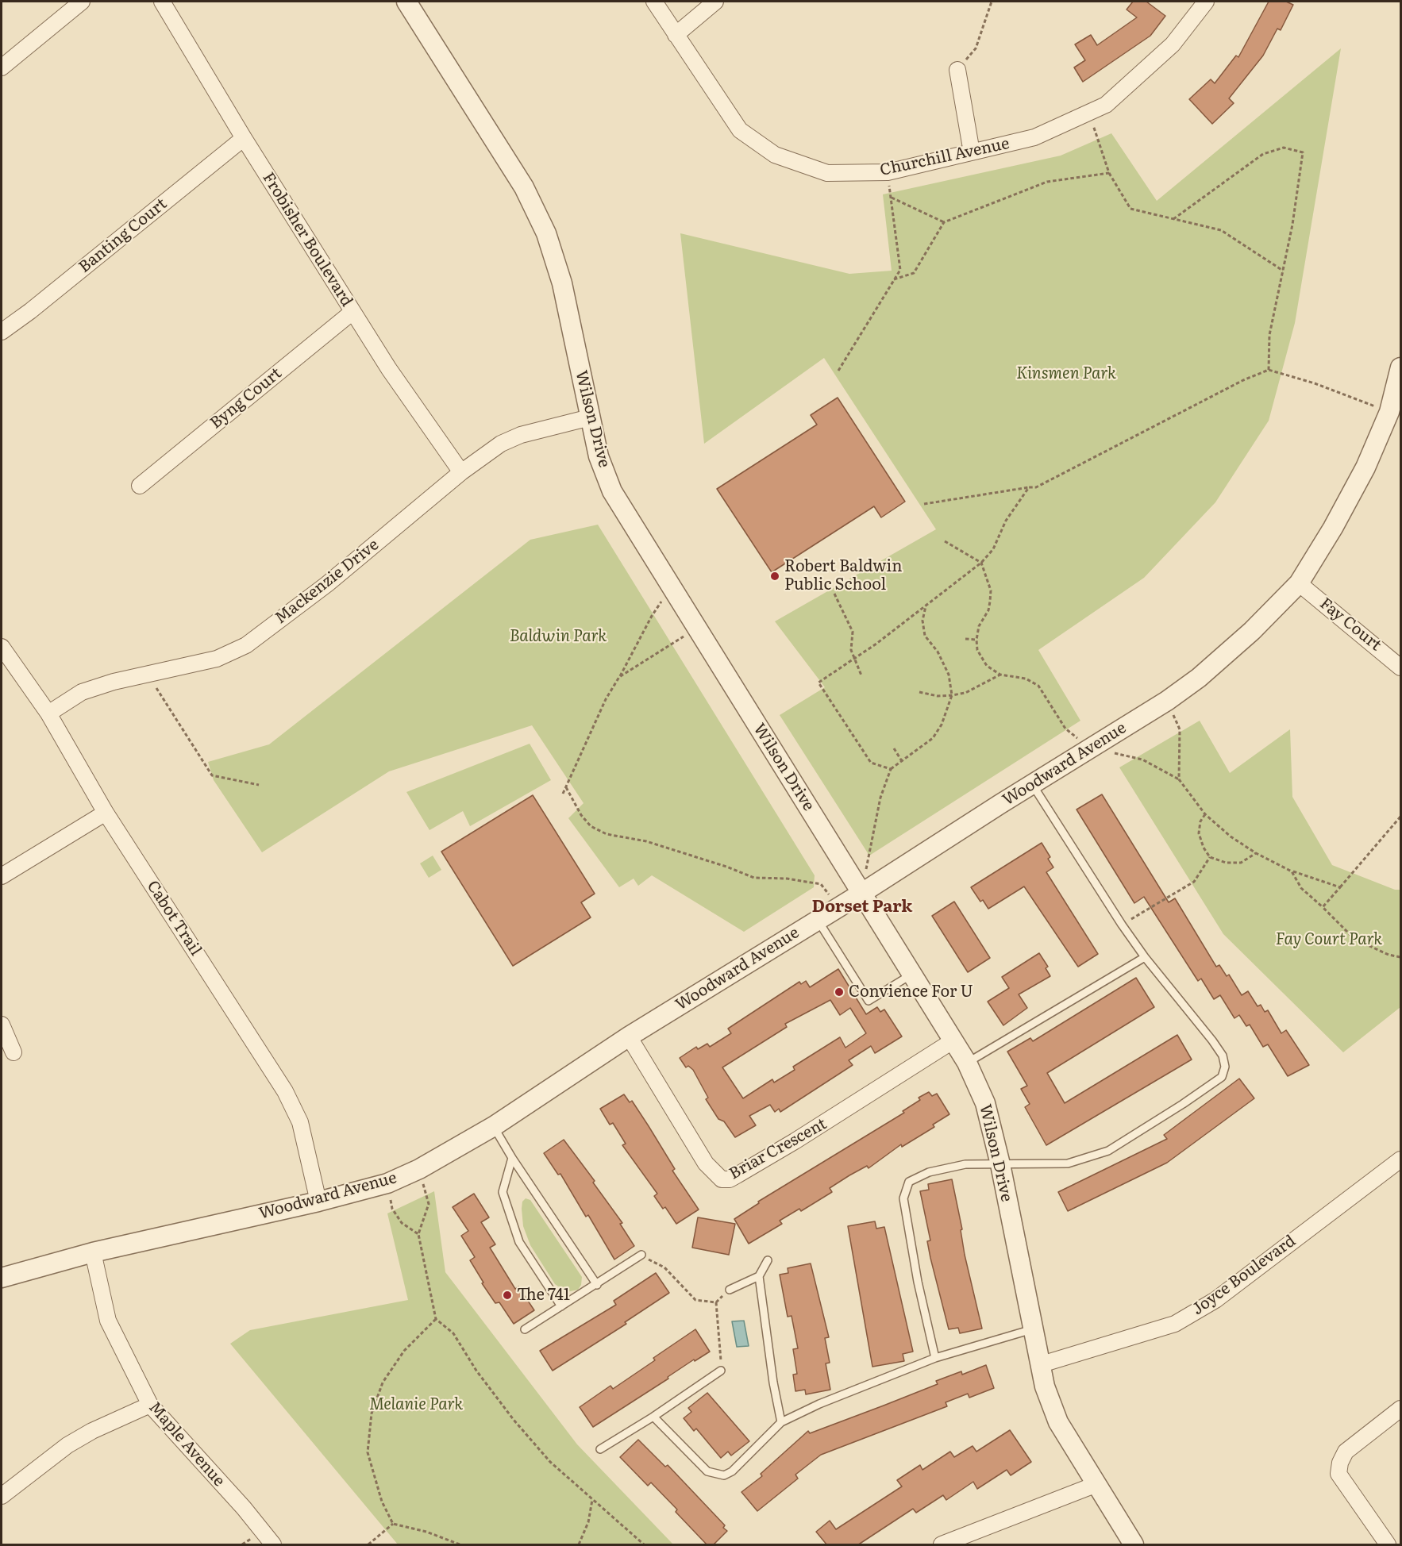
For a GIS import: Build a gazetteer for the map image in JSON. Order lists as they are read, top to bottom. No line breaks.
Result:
{"streets":{"street":["Churchill Avenue","Banting Court","Frobisher Boulevard","Byng Court","Wilson Drive","Mackenzie Drive","Fay Court","Woodward Avenue","Cabot Trail","Briar Crescent","Joyce Boulevard","Maple Avenue"]},"crossings":[["Banting Court","Frobisher Boulevard"],["Frobisher Boulevard","Byng Court"],["Frobisher Boulevard","Mackenzie Drive"],["Wilson Drive","Mackenzie Drive"],["Wilson Drive","Woodward Avenue"],["Wilson Drive","Briar Crescent"],["Wilson Drive","Joyce Boulevard"],["Mackenzie Drive","Cabot Trail"],["Fay Court","Woodward Avenue"],["Woodward Avenue","Cabot Trail"],["Woodward Avenue","Briar Crescent"],["Woodward Avenue","Maple Avenue"]],"districts":["Dorset Park"],"parks":["Kinsmen Park","Baldwin Park","Fay Court Park","Melanie Park"],"places":["Robert Baldwin Public School","Convience For U","The 741"]}
